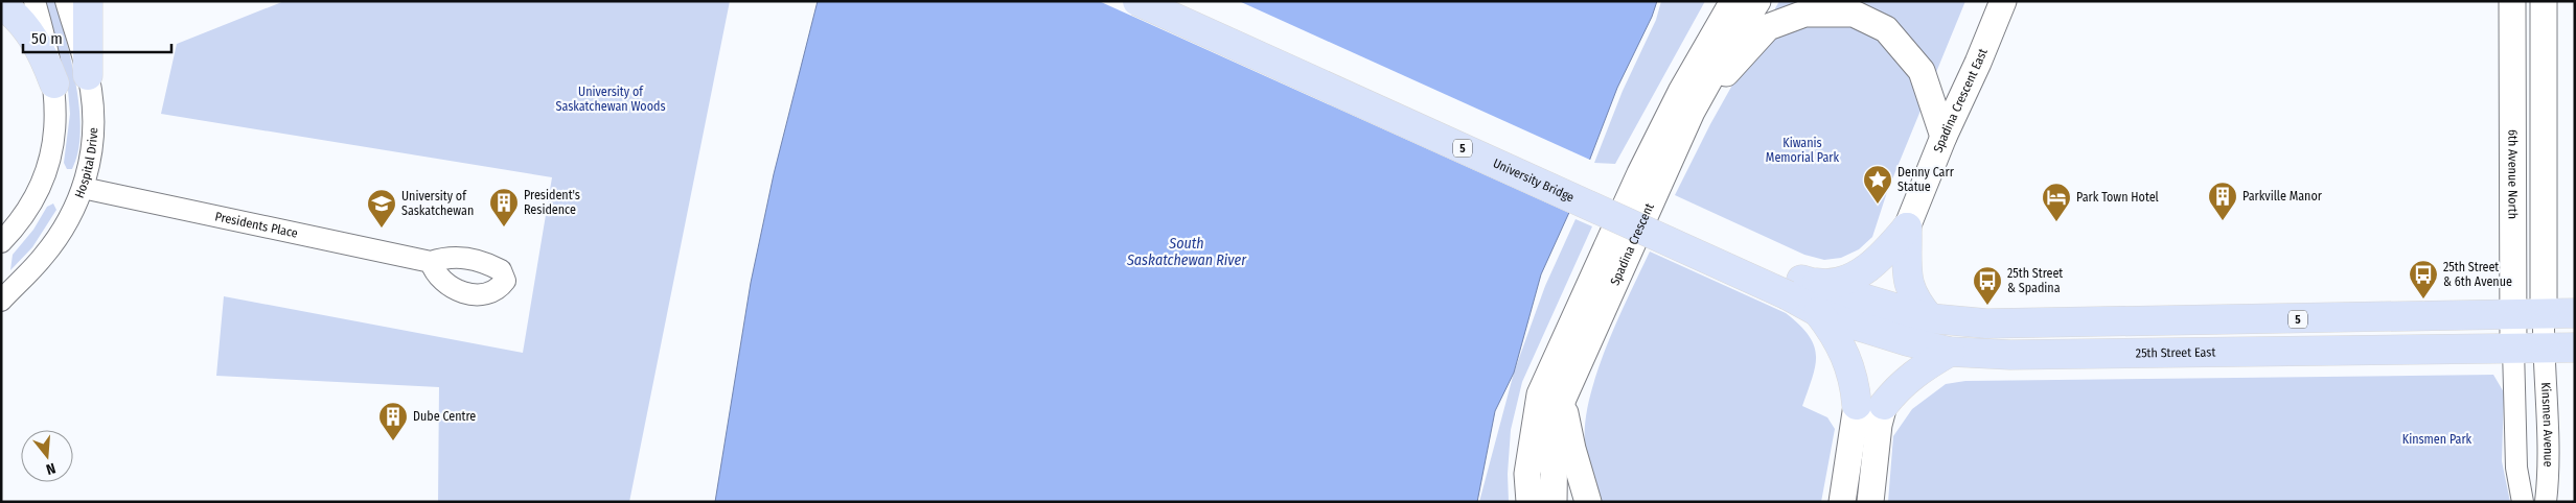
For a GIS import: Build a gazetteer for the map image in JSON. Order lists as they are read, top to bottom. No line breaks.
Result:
{"streets":{"main road":["5","University Bridge","25th Street East"],"street":["Spadina Crescent East","Hospital Drive","6th Avenue North","Presidents Place","Spadina Crescent","Kinsmen Avenue"]},"crossings":[["5","6th Avenue North"],["5","University Bridge"],["5","25th Street East"],["Hospital Drive","Presidents Place"],["6th Avenue North","25th Street East"],["University Bridge","25th Street East"],["25th Street East","Kinsmen Avenue"]],"water":["South Saskatchewan River"],"parks":["University of Saskatchewan Woods","Kiwanis Memorial Park","Kinsmen Park"],"places":{"place":["Denny Carr Statue"],"building":["Parkville Manor","President's Residence","Dube Centre"],"hotel":["Park Town Hotel"],"school or university":["University of Saskatchewan"],"bus stop":["25th Street & 6th Avenue","25th Street & Spadina"]},"scale_bar":"50 m","north":"bottom"}
